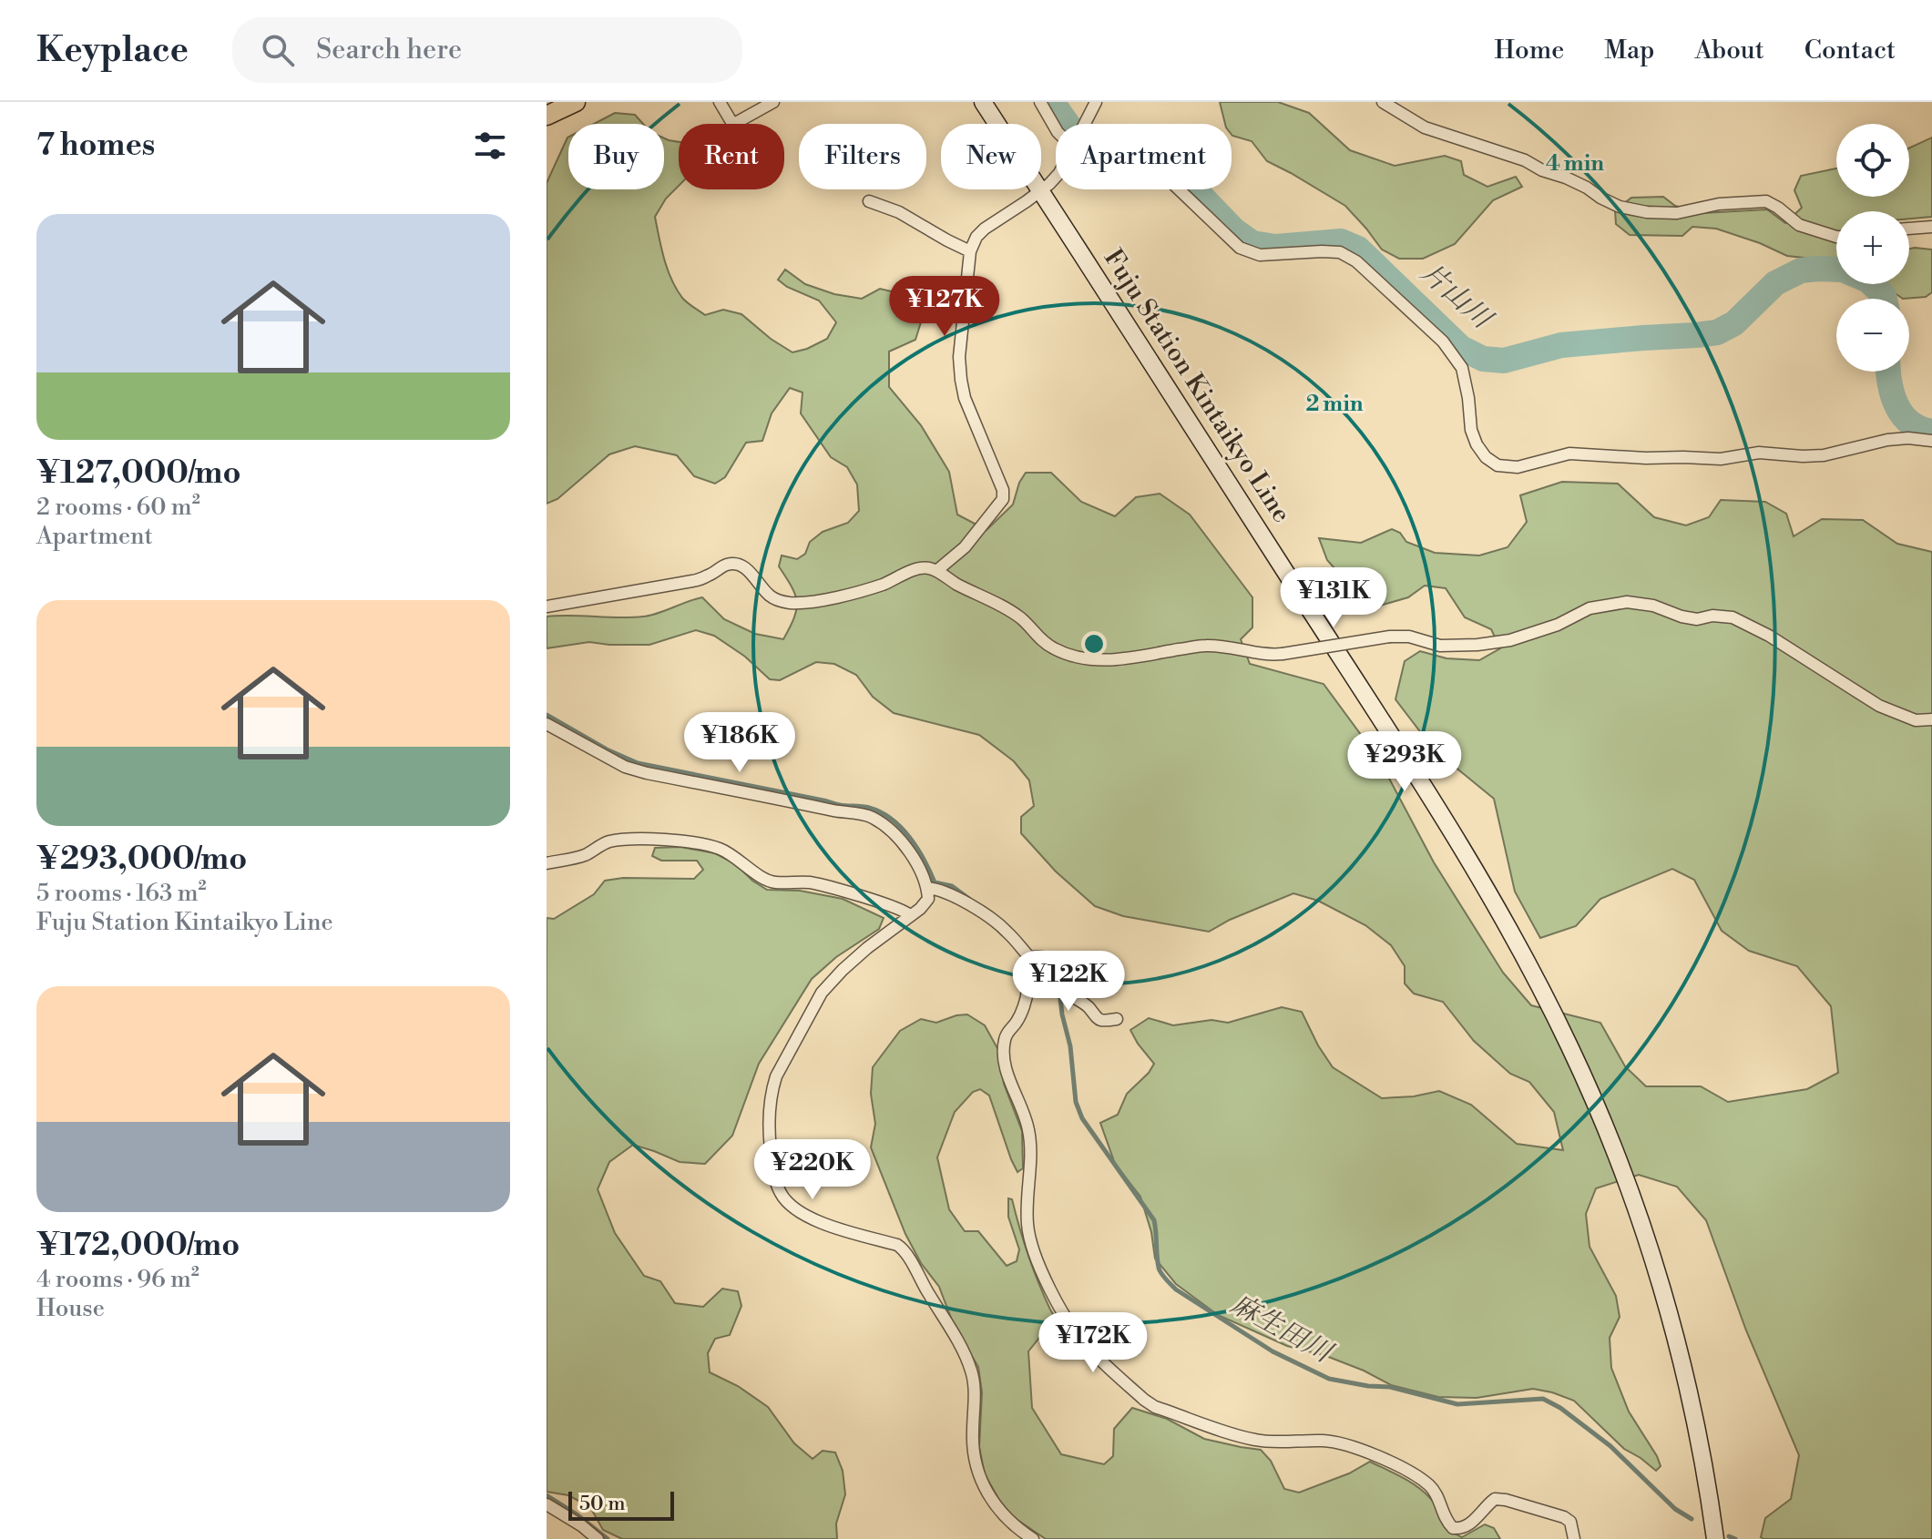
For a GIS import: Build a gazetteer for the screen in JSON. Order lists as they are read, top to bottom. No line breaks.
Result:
{"streets":{"main road":["Fuju Station Kintaikyo Line"]},"water":["片山川","麻生田川"],"scale_bar":"50 m","page":{"header":"Keyplace","search":"Search here","nav":["Home","Map","About","Contact"],"heading":"7 homes","map_buttons":["+","−"],"chip":["Buy","Rent","Filters","New","Apartment"],"list":[{"name":"¥127,000/mo","note":"2 rooms · 60 m² · Apartment"},{"name":"¥293,000/mo","note":"5 rooms · 163 m² · Fuju Station Kintaikyo Line"},{"name":"¥172,000/mo","note":"4 rooms · 96 m² · House"}],"price":["¥127K","¥131K","¥186K","¥293K","¥122K","¥220K","¥172K"],"scale":"50 m"},"rings":["4 min","2 min"]}
